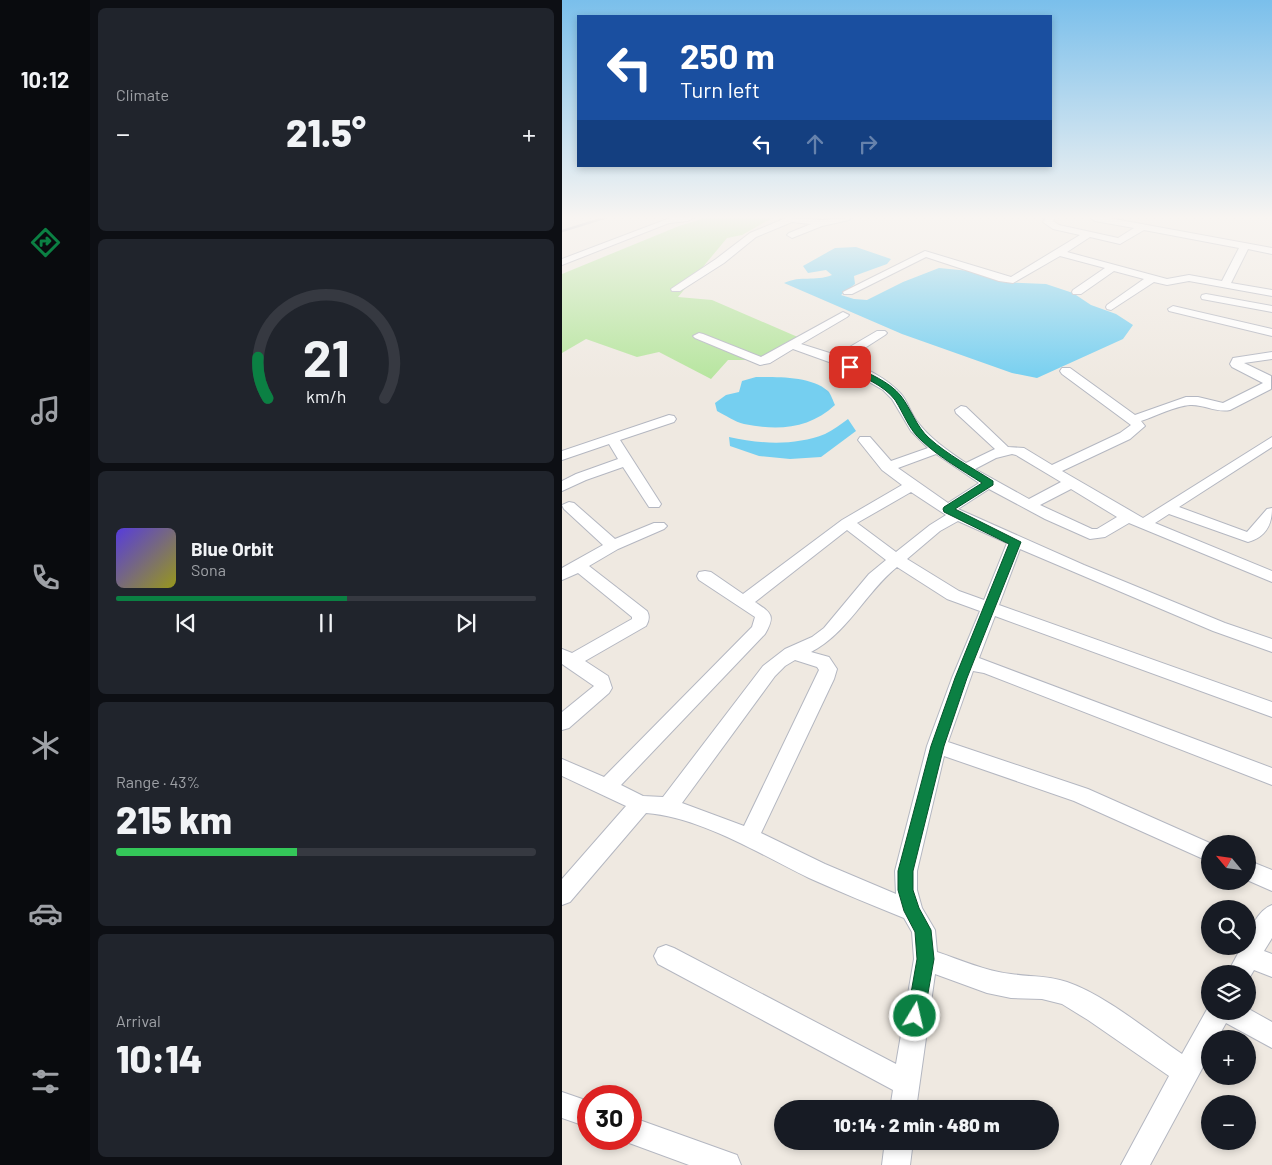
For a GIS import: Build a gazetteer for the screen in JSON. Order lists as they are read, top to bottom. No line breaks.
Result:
{"north":"top left","page":{"tabs":"10:12","tile":["Climate",["Range · 43%","215 km"],["Arrival","10:14"]],"turn":["250 m","Turn left"],"heat":["−","21.5°","+"],"song":["Blue Orbit","Sona"],"map_buttons":["+","−"],"limit":"30","trip":"10:14 · 2 min · 480 m","gauge":["21","km/h"]}}
